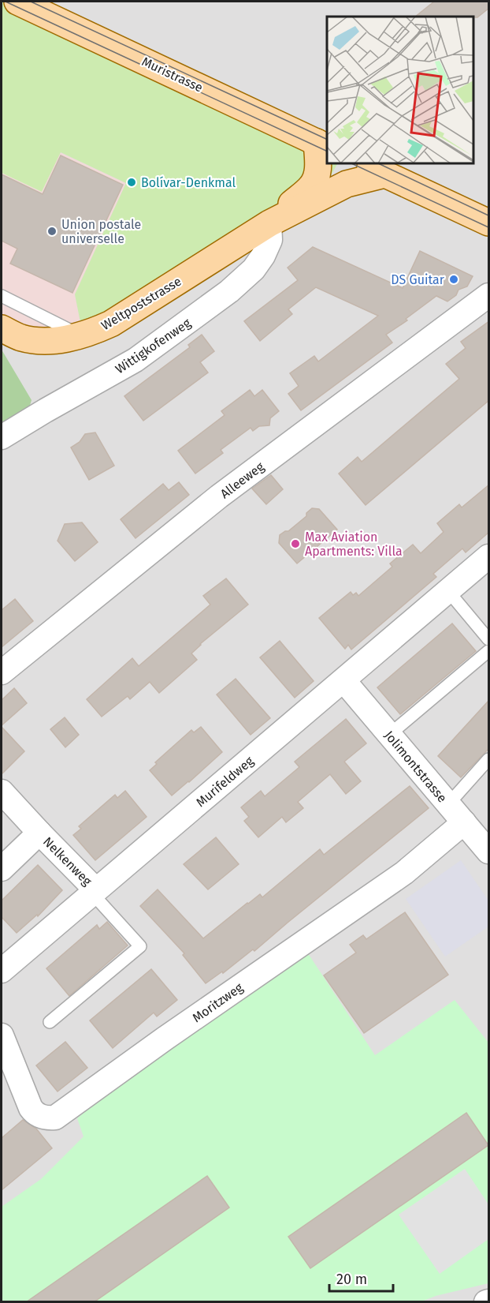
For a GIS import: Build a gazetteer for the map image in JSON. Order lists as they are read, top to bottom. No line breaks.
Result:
{"streets":{"main road":["Muristrasse","Weltpoststrasse"],"street":["Wittigkofenweg","Alleeweg","Jolimontstrasse","Murifeldweg","Nelkenweg","Moritzweg"]},"crossings":[["Muristrasse","Weltpoststrasse"],["Weltpoststrasse","Wittigkofenweg"],["Jolimontstrasse","Murifeldweg"],["Jolimontstrasse","Moritzweg"],["Murifeldweg","Nelkenweg"]],"places":["Bolívar-Denkmal","Union postale universelle","DS Guitar","Max Aviation Apartments: Villa"],"scale_bar":"20 m"}
